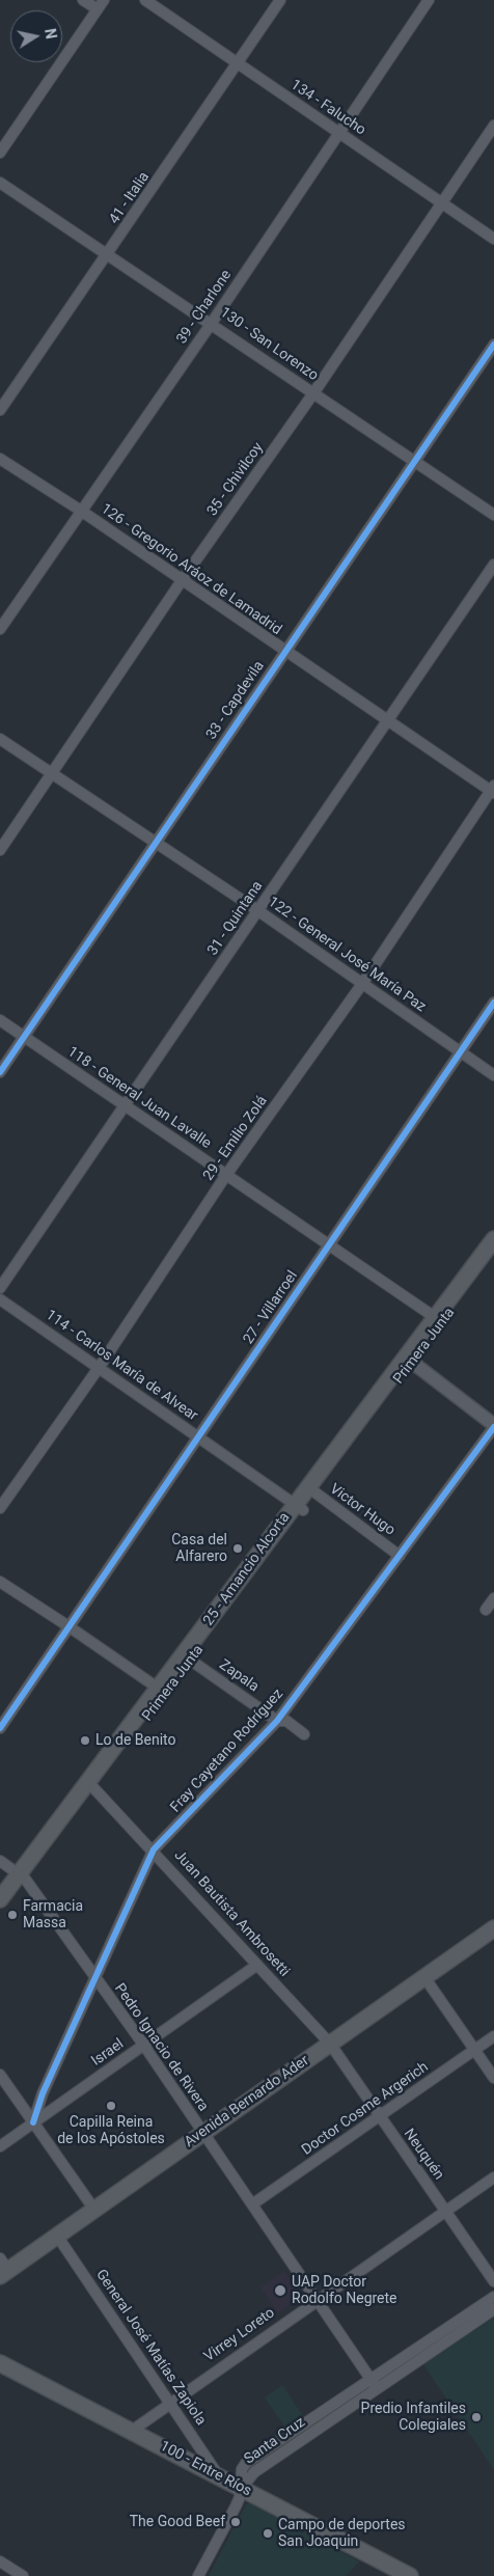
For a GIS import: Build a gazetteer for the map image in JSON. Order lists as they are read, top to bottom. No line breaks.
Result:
{"streets":{"main road":["Primera Junta","Avenida Bernardo Ader","100 - Entre Ríos"],"street":["134 - Falucho","41 - Italia","39 - Charlone","130 - San Lorenzo","35 - Chivilcoy","126 - Gregorio Aráoz de Lamadrid","33 - Capdevila","31 - Quintana","122 - General José María Paz","118 - General Juan Lavalle","29 - Emilio Zolá","27 - Villarroel","114 - Carlos María de Alvear","Victor Hugo","Zapala","Fray Cayetano Rodríguez","Juan Bautista Ambrosetti","Pedro Ignacio de Rivera","Israel","Doctor Cosme Argerich","Neuquén","Virrey Loreto","General José Matías Zapiola","Santa Cruz"]},"crossings":[["134 - Falucho","41 - Italia"],["134 - Falucho","39 - Charlone"],["134 - Falucho","35 - Chivilcoy"],["41 - Italia","130 - San Lorenzo"],["39 - Charlone","130 - San Lorenzo"],["39 - Charlone","126 - Gregorio Aráoz de Lamadrid"],["130 - San Lorenzo","35 - Chivilcoy"],["130 - San Lorenzo","33 - Capdevila"],["35 - Chivilcoy","126 - Gregorio Aráoz de Lamadrid"],["35 - Chivilcoy","122 - General José María Paz"],["126 - Gregorio Aráoz de Lamadrid","33 - Capdevila"],["126 - Gregorio Aráoz de Lamadrid","31 - Quintana"],["126 - Gregorio Aráoz de Lamadrid","29 - Emilio Zolá"],["33 - Capdevila","122 - General José María Paz"],["33 - Capdevila","118 - General Juan Lavalle"],["31 - Quintana","122 - General José María Paz"],["31 - Quintana","118 - General Juan Lavalle"],["122 - General José María Paz","29 - Emilio Zolá"],["122 - General José María Paz","27 - Villarroel"],["118 - General Juan Lavalle","29 - Emilio Zolá"],["118 - General Juan Lavalle","27 - Villarroel"],["118 - General Juan Lavalle","Primera Junta"],["29 - Emilio Zolá","114 - Carlos María de Alvear"],["27 - Villarroel","114 - Carlos María de Alvear"],["Primera Junta","114 - Carlos María de Alvear"],["Primera Junta","Victor Hugo"],["Primera Junta","Zapala"],["Primera Junta","Juan Bautista Ambrosetti"],["Primera Junta","Pedro Ignacio de Rivera"],["Victor Hugo","Fray Cayetano Rodríguez"],["Zapala","Fray Cayetano Rodríguez"],["Fray Cayetano Rodríguez","Juan Bautista Ambrosetti"],["Fray Cayetano Rodríguez","Pedro Ignacio de Rivera"],["Fray Cayetano Rodríguez","Israel"],["Juan Bautista Ambrosetti","Israel"],["Juan Bautista Ambrosetti","Avenida Bernardo Ader"],["Juan Bautista Ambrosetti","Neuquén"],["Pedro Ignacio de Rivera","Israel"],["Pedro Ignacio de Rivera","Avenida Bernardo Ader"],["Pedro Ignacio de Rivera","Doctor Cosme Argerich"],["Pedro Ignacio de Rivera","Virrey Loreto"],["Pedro Ignacio de Rivera","Santa Cruz"],["Avenida Bernardo Ader","Neuquén"],["Avenida Bernardo Ader","General José Matías Zapiola"],["Doctor Cosme Argerich","Neuquén"],["Neuquén","Virrey Loreto"],["Virrey Loreto","General José Matías Zapiola"],["Virrey Loreto","100 - Entre Ríos"],["General José Matías Zapiola","100 - Entre Ríos"],["Santa Cruz","100 - Entre Ríos"]],"places":["Casa del Alfarero","Lo de Benito","Farmacia Massa","Capilla Reina de los Apóstoles","UAP Doctor Rodolfo Negrete","Predio Infantiles Colegiales","The Good Beef","Campo de deportes San Joaquin"],"north":"right"}
